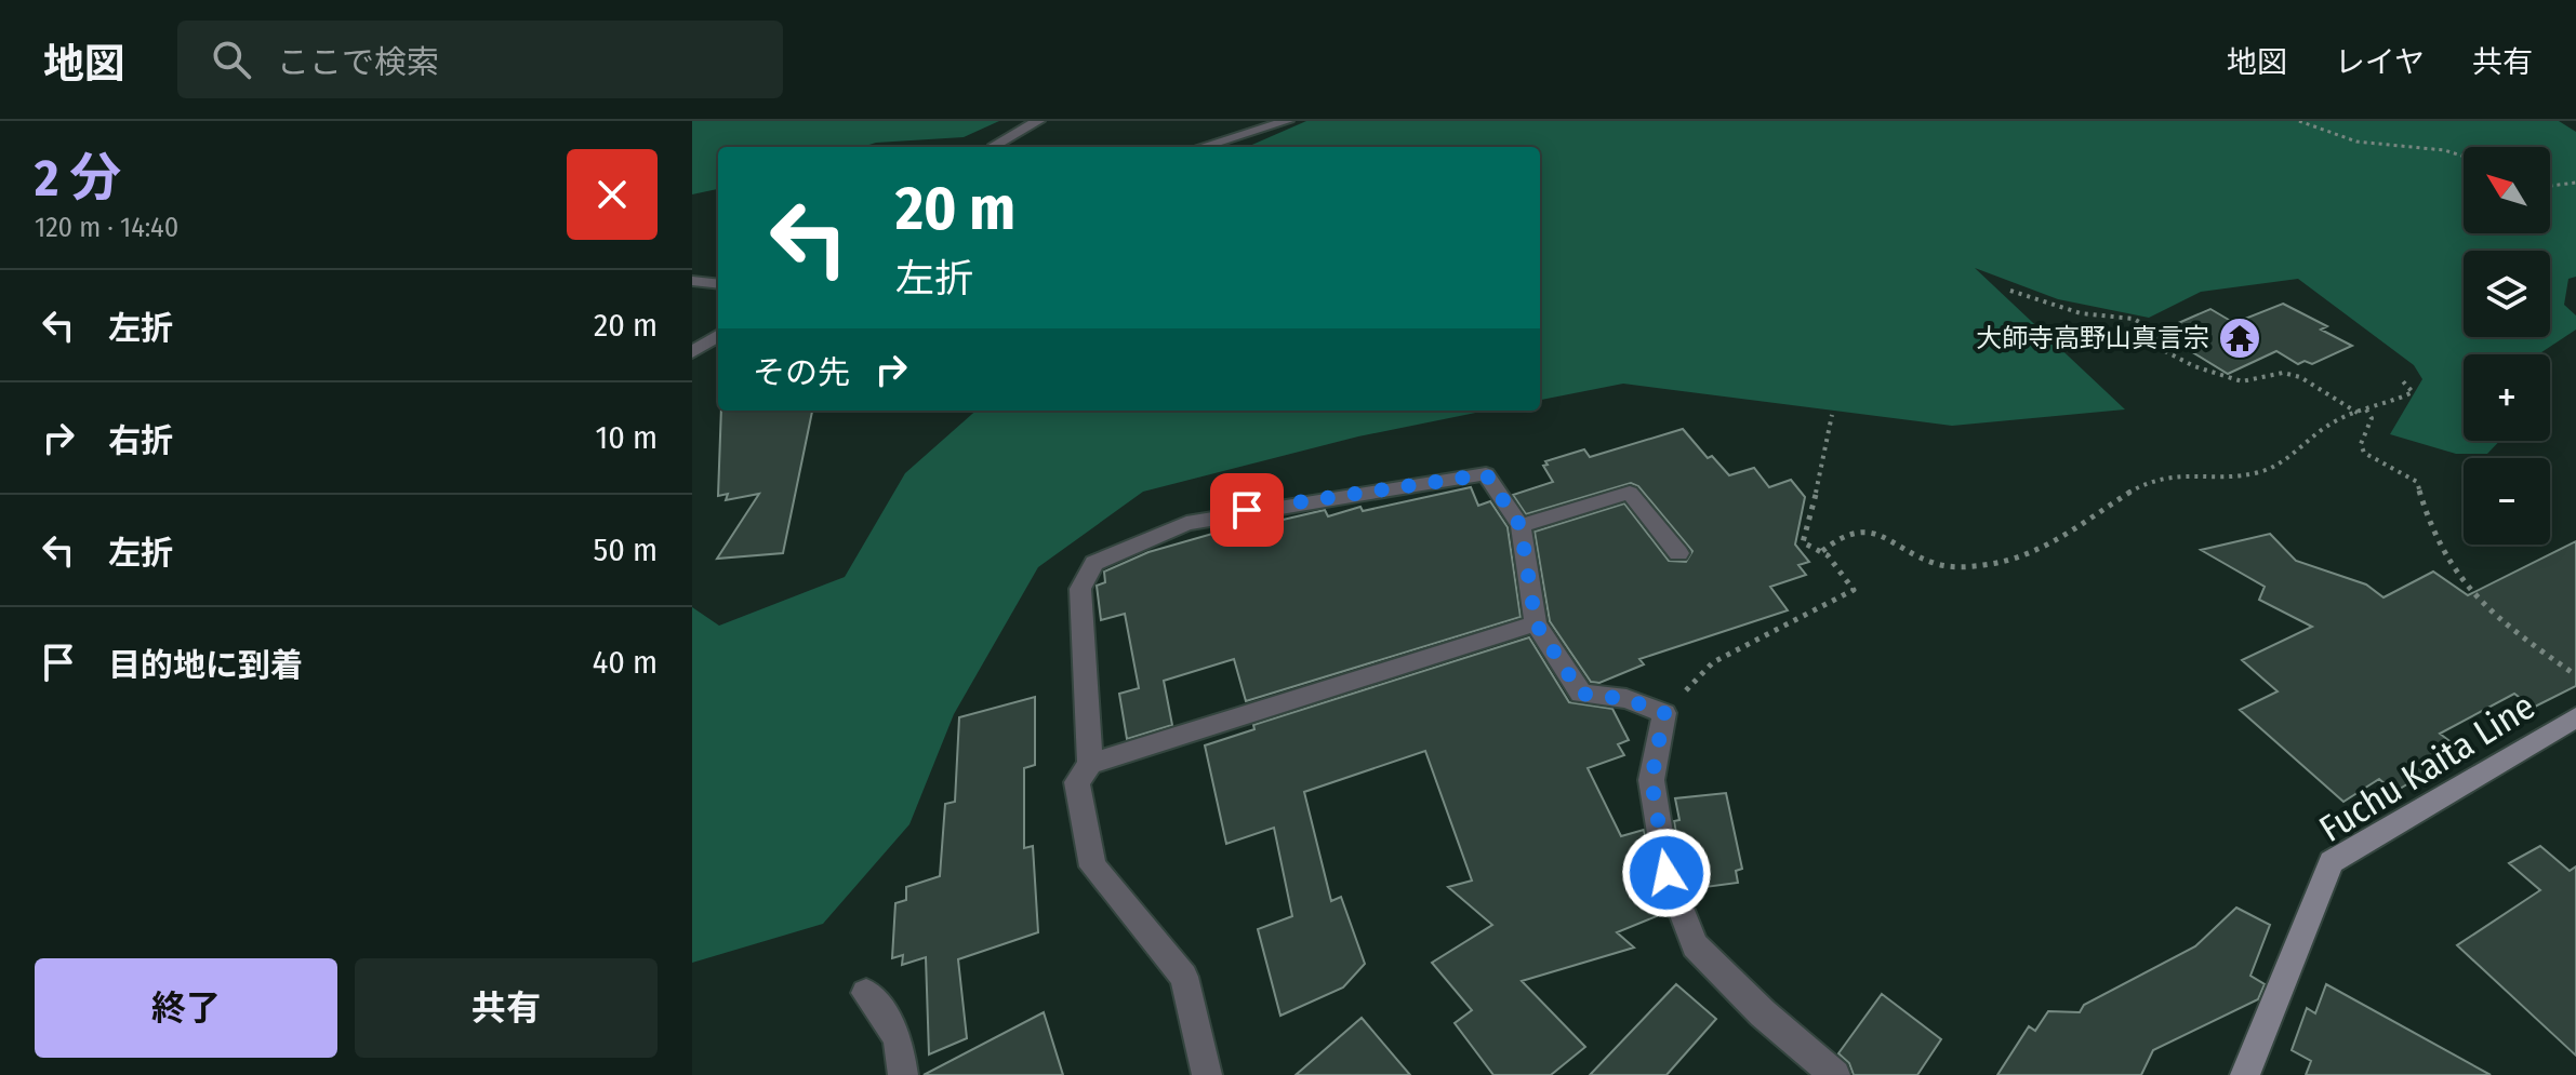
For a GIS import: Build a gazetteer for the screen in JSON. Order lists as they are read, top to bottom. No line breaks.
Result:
{"streets":{"main road":["Fuchu Kaita Line"]},"places":{"temple":["大師寺高野山真言宗"]},"north":"top left","page":{"header":"地図","search":"ここで検索","nav":["地図","レイヤ","共有"],"heading":["2 分","120 m · 14:40"],"map_buttons":["+","−"],"turn":["20 m","左折"],"list":[{"name":"左折","value":"20 m"},{"name":"右折","value":"10 m"},{"name":"左折","value":"50 m"},{"name":"目的地に到着","value":"40 m"}],"then":"その先","buttons":["終了","共有"]}}
